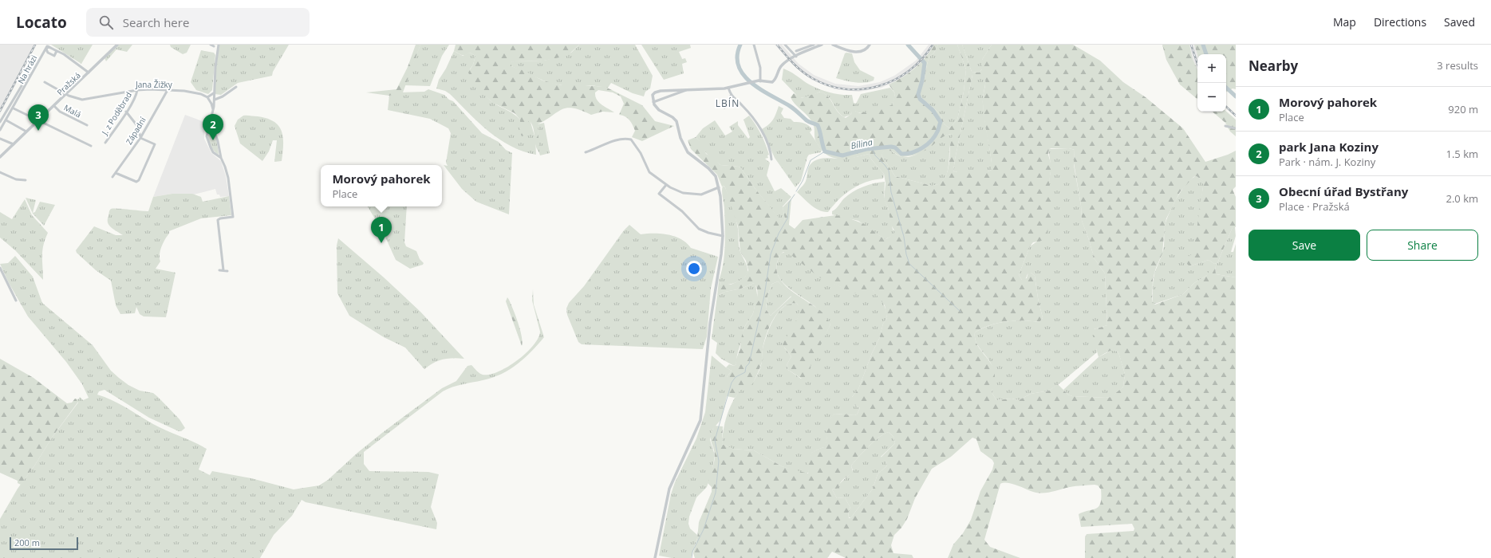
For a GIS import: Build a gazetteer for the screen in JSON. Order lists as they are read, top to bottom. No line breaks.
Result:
{"streets":{"street":["Na hrázi","Pražská","Jana Žižky","Malá","J. z Poděbrad","Západní"]},"crossings":[["Na hrázi","Pražská"],["Pražská","Jana Žižky"],["Pražská","Malá"],["Jana Žižky","J. z Poděbrad"],["Jana Žižky","Západní"]],"districts":["LBÍN"],"water":["Bílina"],"scale_bar":"200 m","page":{"header":"Locato","search":"Search here","nav":["Map","Directions","Saved"],"heading":["Nearby","3 results"],"map_buttons":["+","−"],"list":[{"mark":"1","name":"Morový pahorek","note":"Place","value":"920 m"},{"mark":"2","name":"park Jana Koziny","note":"Park · nám. J. Koziny","value":"1.5 km"},{"mark":"3","name":"Obecní úřad Bystřany","note":"Place · Pražská","value":"2.0 km"}],"pins":["3","2","1"],"popup":["Morový pahorek","Place"],"buttons":["Save","Share"],"scale":"200 m"}}
